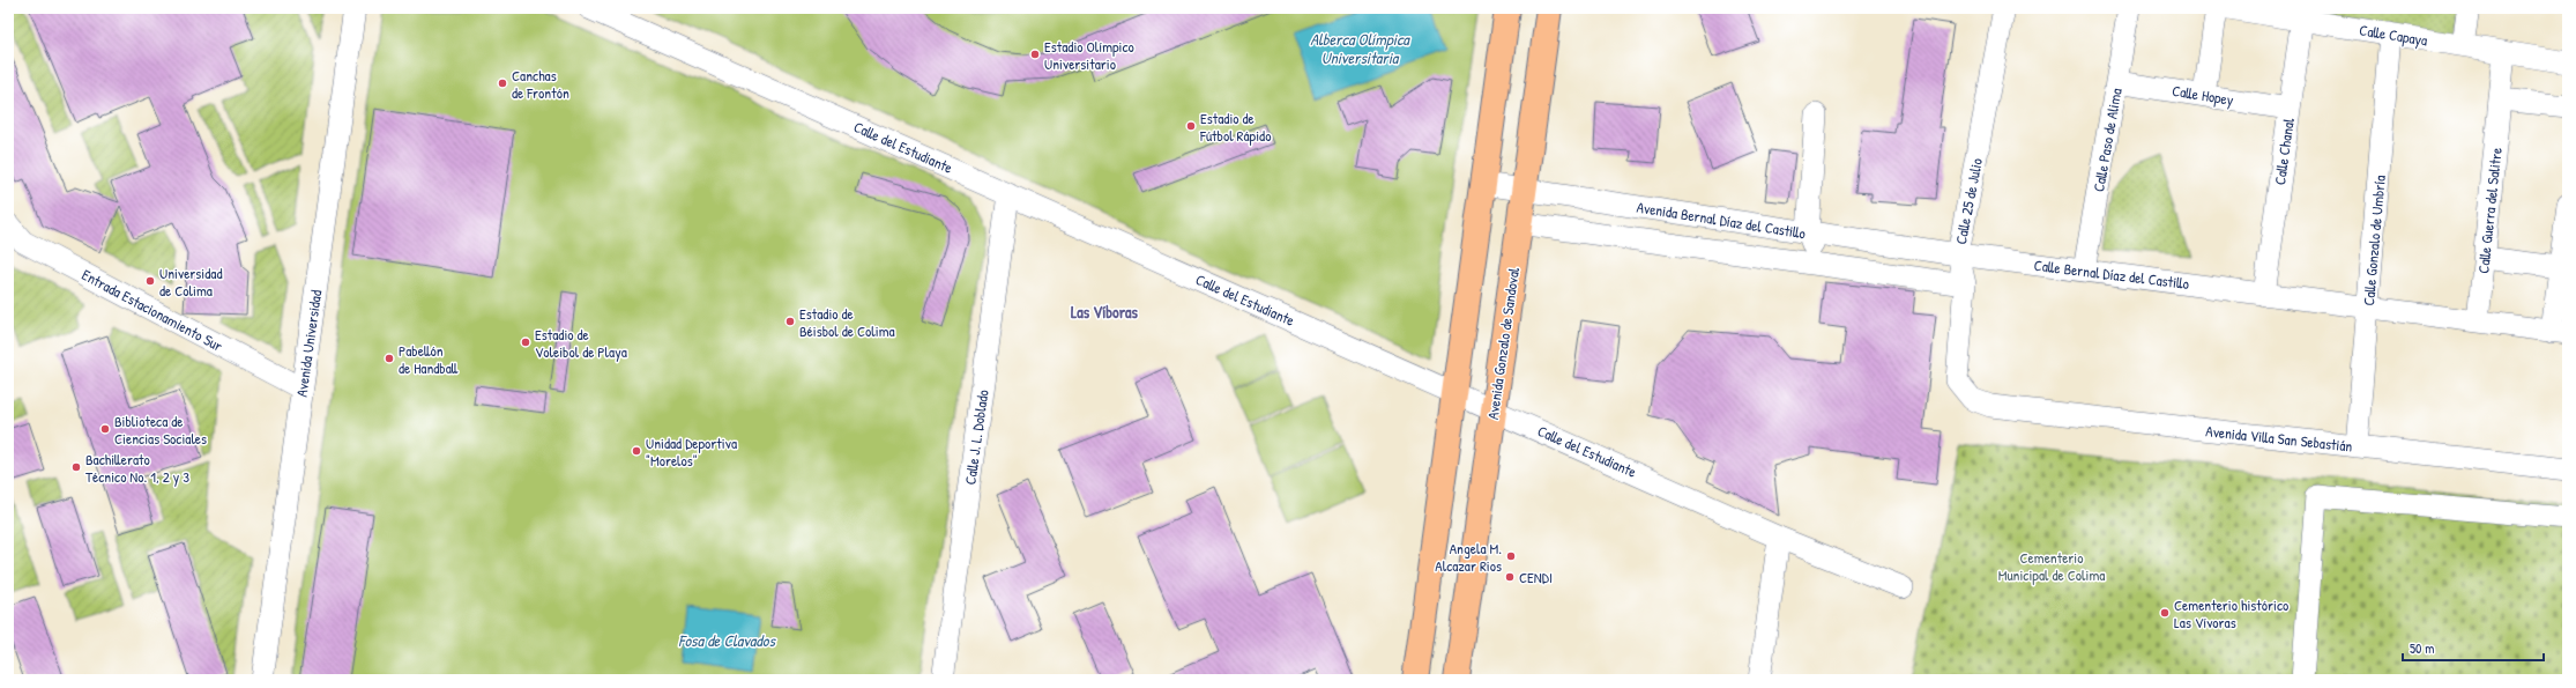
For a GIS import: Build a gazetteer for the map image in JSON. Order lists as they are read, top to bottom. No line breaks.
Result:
{"streets":{"main road":["Avenida Gonzalo de Sandoval"],"street":["Calle Capaya","Calle Hopey","Calle Paso de Alima","Calle del Estudiante","Calle Chanal","Calle 25 de Julio","Calle Guerra del Salitre","Avenida Bernal Díaz del Castillo","Calle Gonzalo de Umbría","Calle Bernal Díaz del Castillo","Entrada Estacionamiento Sur","Avenida Universidad","Calle J. L. Doblado","Avenida Villa San Sebastián"]},"crossings":[["Calle Capaya","Calle Chanal"],["Calle Capaya","Calle Gonzalo de Umbría"],["Calle Hopey","Calle Paso de Alima"],["Calle Hopey","Calle Chanal"],["Calle Paso de Alima","Calle Bernal Díaz del Castillo"],["Calle del Estudiante","Avenida Gonzalo de Sandoval"],["Calle del Estudiante","Calle J. L. Doblado"],["Calle Chanal","Calle Bernal Díaz del Castillo"],["Calle 25 de Julio","Avenida Bernal Díaz del Castillo"],["Calle 25 de Julio","Calle Bernal Díaz del Castillo"],["Calle 25 de Julio","Avenida Villa San Sebastián"],["Calle Guerra del Salitre","Calle Bernal Díaz del Castillo"],["Avenida Bernal Díaz del Castillo","Calle Bernal Díaz del Castillo"],["Avenida Bernal Díaz del Castillo","Avenida Gonzalo de Sandoval"],["Calle Gonzalo de Umbría","Calle Bernal Díaz del Castillo"],["Calle Gonzalo de Umbría","Avenida Villa San Sebastián"],["Entrada Estacionamiento Sur","Avenida Universidad"]],"districts":["Las Víboras"],"water":["Alberca Olímpica Universitaria","Fosa de Clavados"],"parks":["Cementerio Municipal de Colima"],"places":["Estadio Olímpico Universitario","Canchas de Frontón","Estadio de Fútbol Rápido","Universidad de Colima","Estadio de Béisbol de Colima","Estadio de Voleibol de Playa","Pabellón de Handball","Biblioteca de Ciencias Sociales","Unidad Deportiva \"Morelos\"","Bachillerato Técnico No. 1, 2 y 3","Angela M. Alcazar Rios","CENDI","Cementerio histórico Las Vívoras"],"scale_bar":"50 m"}
